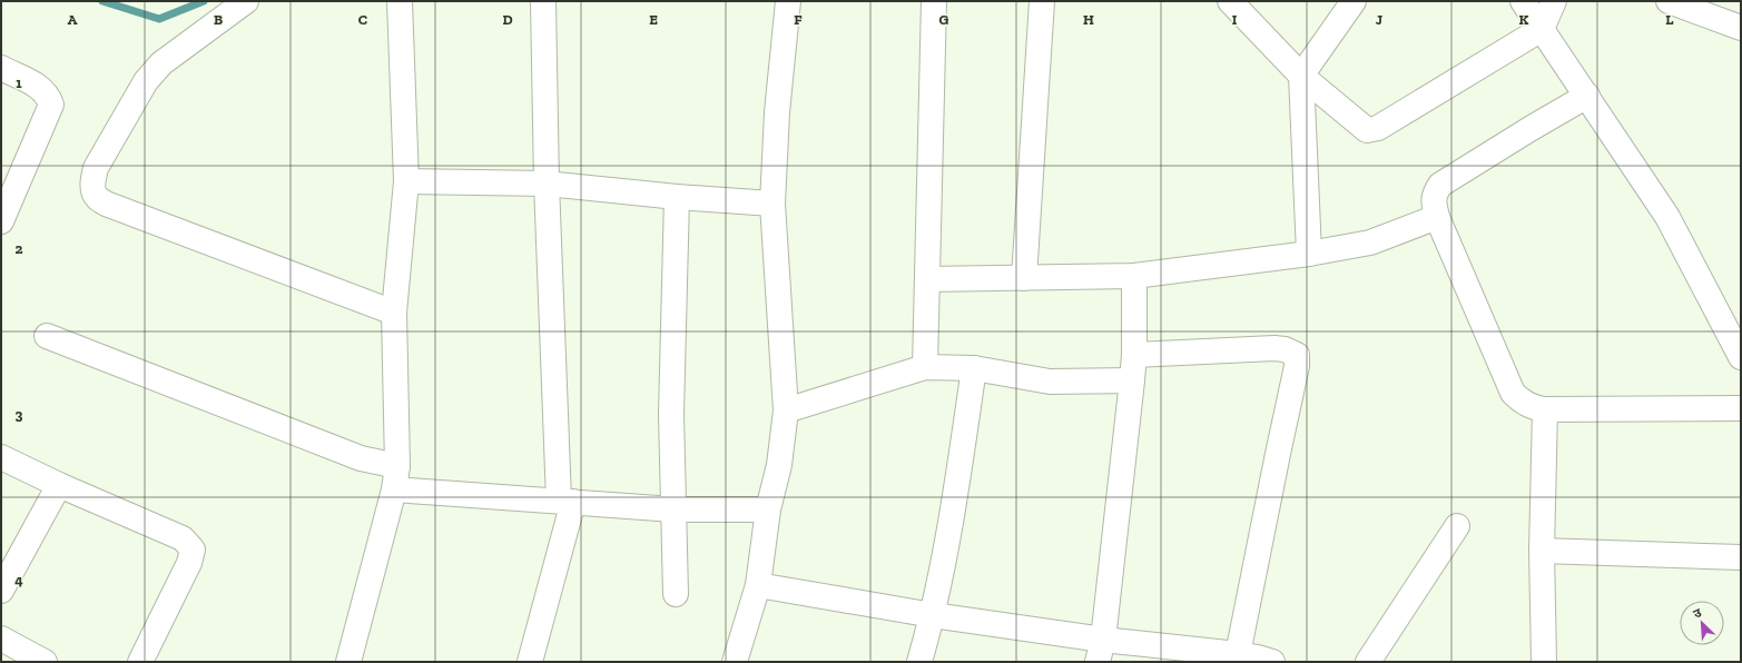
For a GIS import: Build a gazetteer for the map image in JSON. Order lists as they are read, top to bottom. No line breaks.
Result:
{"north":"top left","grid":{"columns":["A","B","C","D","E","F","G","H","I","J","K","L"],"rows":["1","2","3","4"]}}
